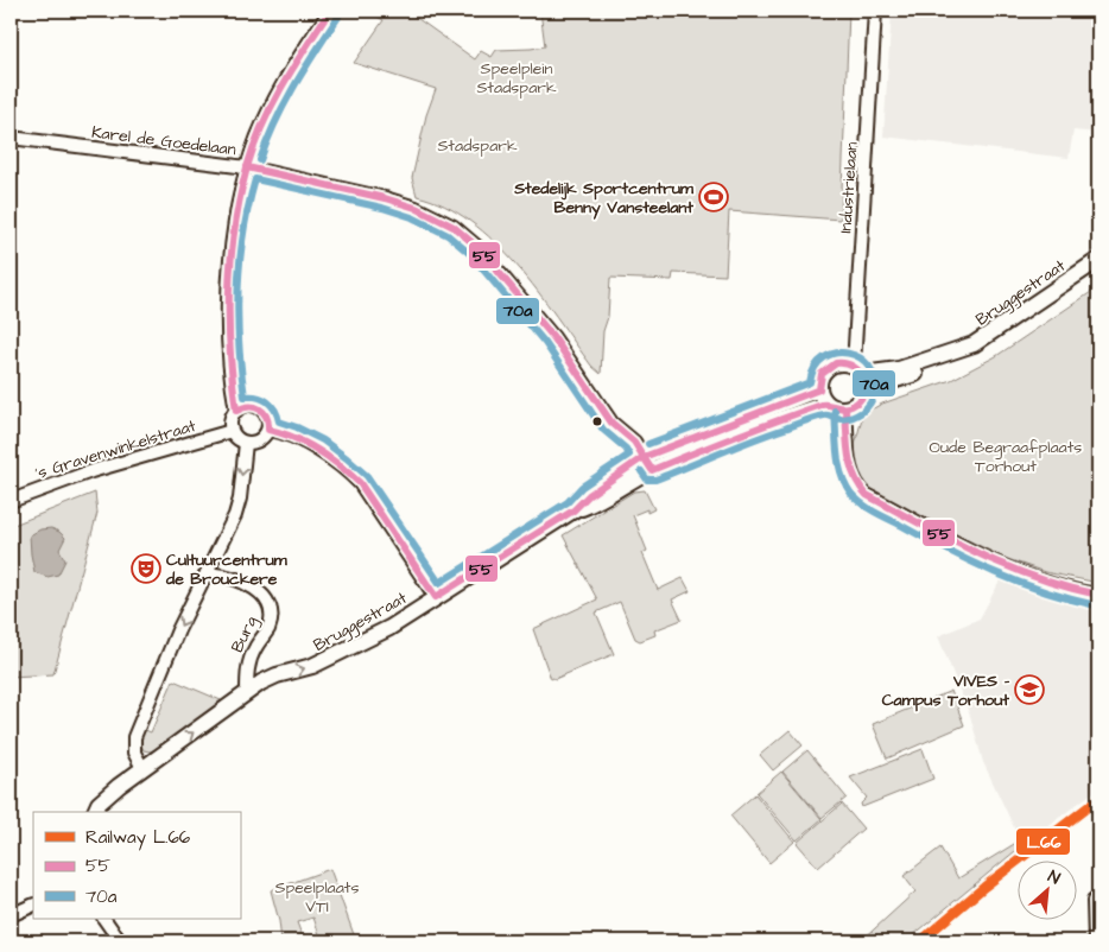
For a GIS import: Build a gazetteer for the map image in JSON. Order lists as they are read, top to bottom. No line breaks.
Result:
{"streets":{"street":["Karel de Goedelaan","Industrielaan","Bruggestraat","'s Gravenwinkelstraat","Burg"]},"crossings":[["Karel de Goedelaan","Bruggestraat"],["Industrielaan","Bruggestraat"],["Bruggestraat","Burg"]],"parks":["Speelplein Stadspark","Stadspark","Oude Begraafplaats Torhout","Speelplaats VTI"],"places":{"sports":["Stedelijk Sportcentrum Benny Vansteelant"],"theatre":["Cultuurcentrum de Brouckere"],"school or university":["VIVES - Campus Torhout"]},"lines":["transit line 55","transit line 70a","rail line L.66"],"legend":["Railway L.66","55","70a"],"north":"top right"}
